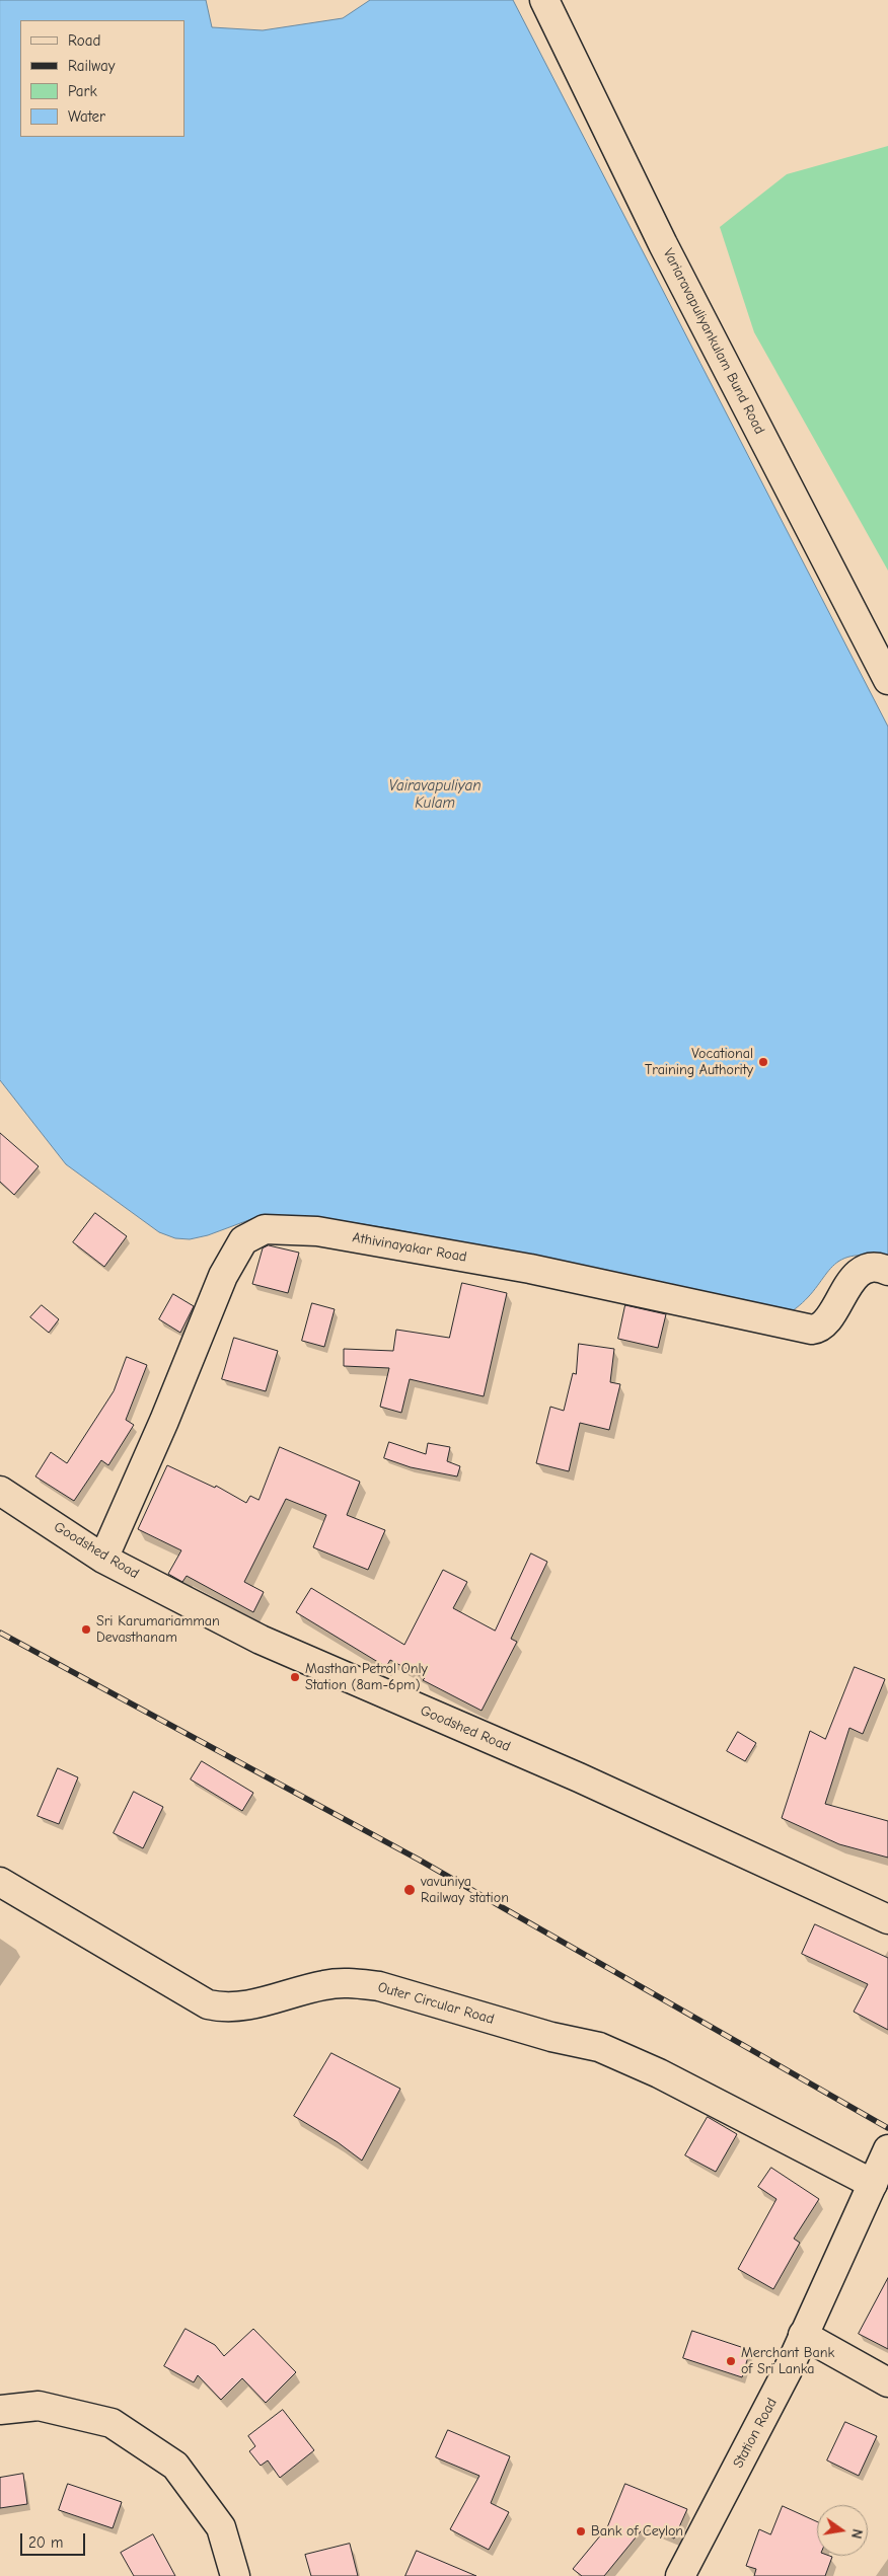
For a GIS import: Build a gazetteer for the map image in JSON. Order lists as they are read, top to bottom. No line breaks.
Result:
{"streets":{"street":["Variaravapuliyankulam Bund Road","Athivinayakar Road","Goodshed Road","Outer Circular Road","Station Road"]},"crossings":[["Athivinayakar Road","Goodshed Road"],["Outer Circular Road","Station Road"]],"water":["Vairavapuliyan Kulam"],"places":["Vocational Training Authority","Sri Karumariamman Devasthanam","Masthan Petrol Only Station (8am-6pm)","vavuniya Railway station","Merchant Bank of Sri Lanka","Bank of Ceylon"],"legend":["Road","Railway","Park","Water"],"scale_bar":"20 m","north":"right"}
